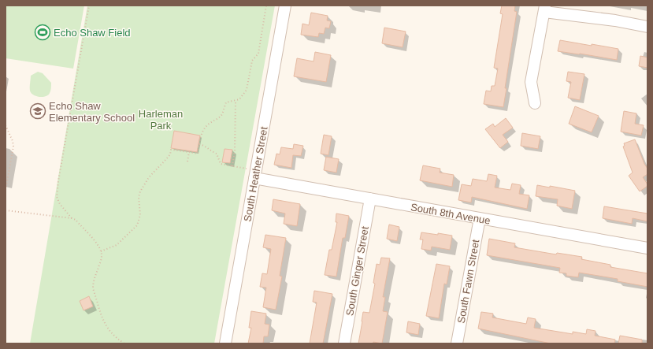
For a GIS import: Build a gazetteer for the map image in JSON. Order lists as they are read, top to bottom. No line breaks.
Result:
{"streets":{"street":["South Heather Street","South 8th Avenue","South Ginger Street","South Fawn Street"]},"crossings":[["South Heather Street","South 8th Avenue"],["South 8th Avenue","South Ginger Street"],["South 8th Avenue","South Fawn Street"]],"parks":["Harleman Park"],"places":{"sports":["Echo Shaw Field"],"school or university":["Echo Shaw Elementary School"]}}
